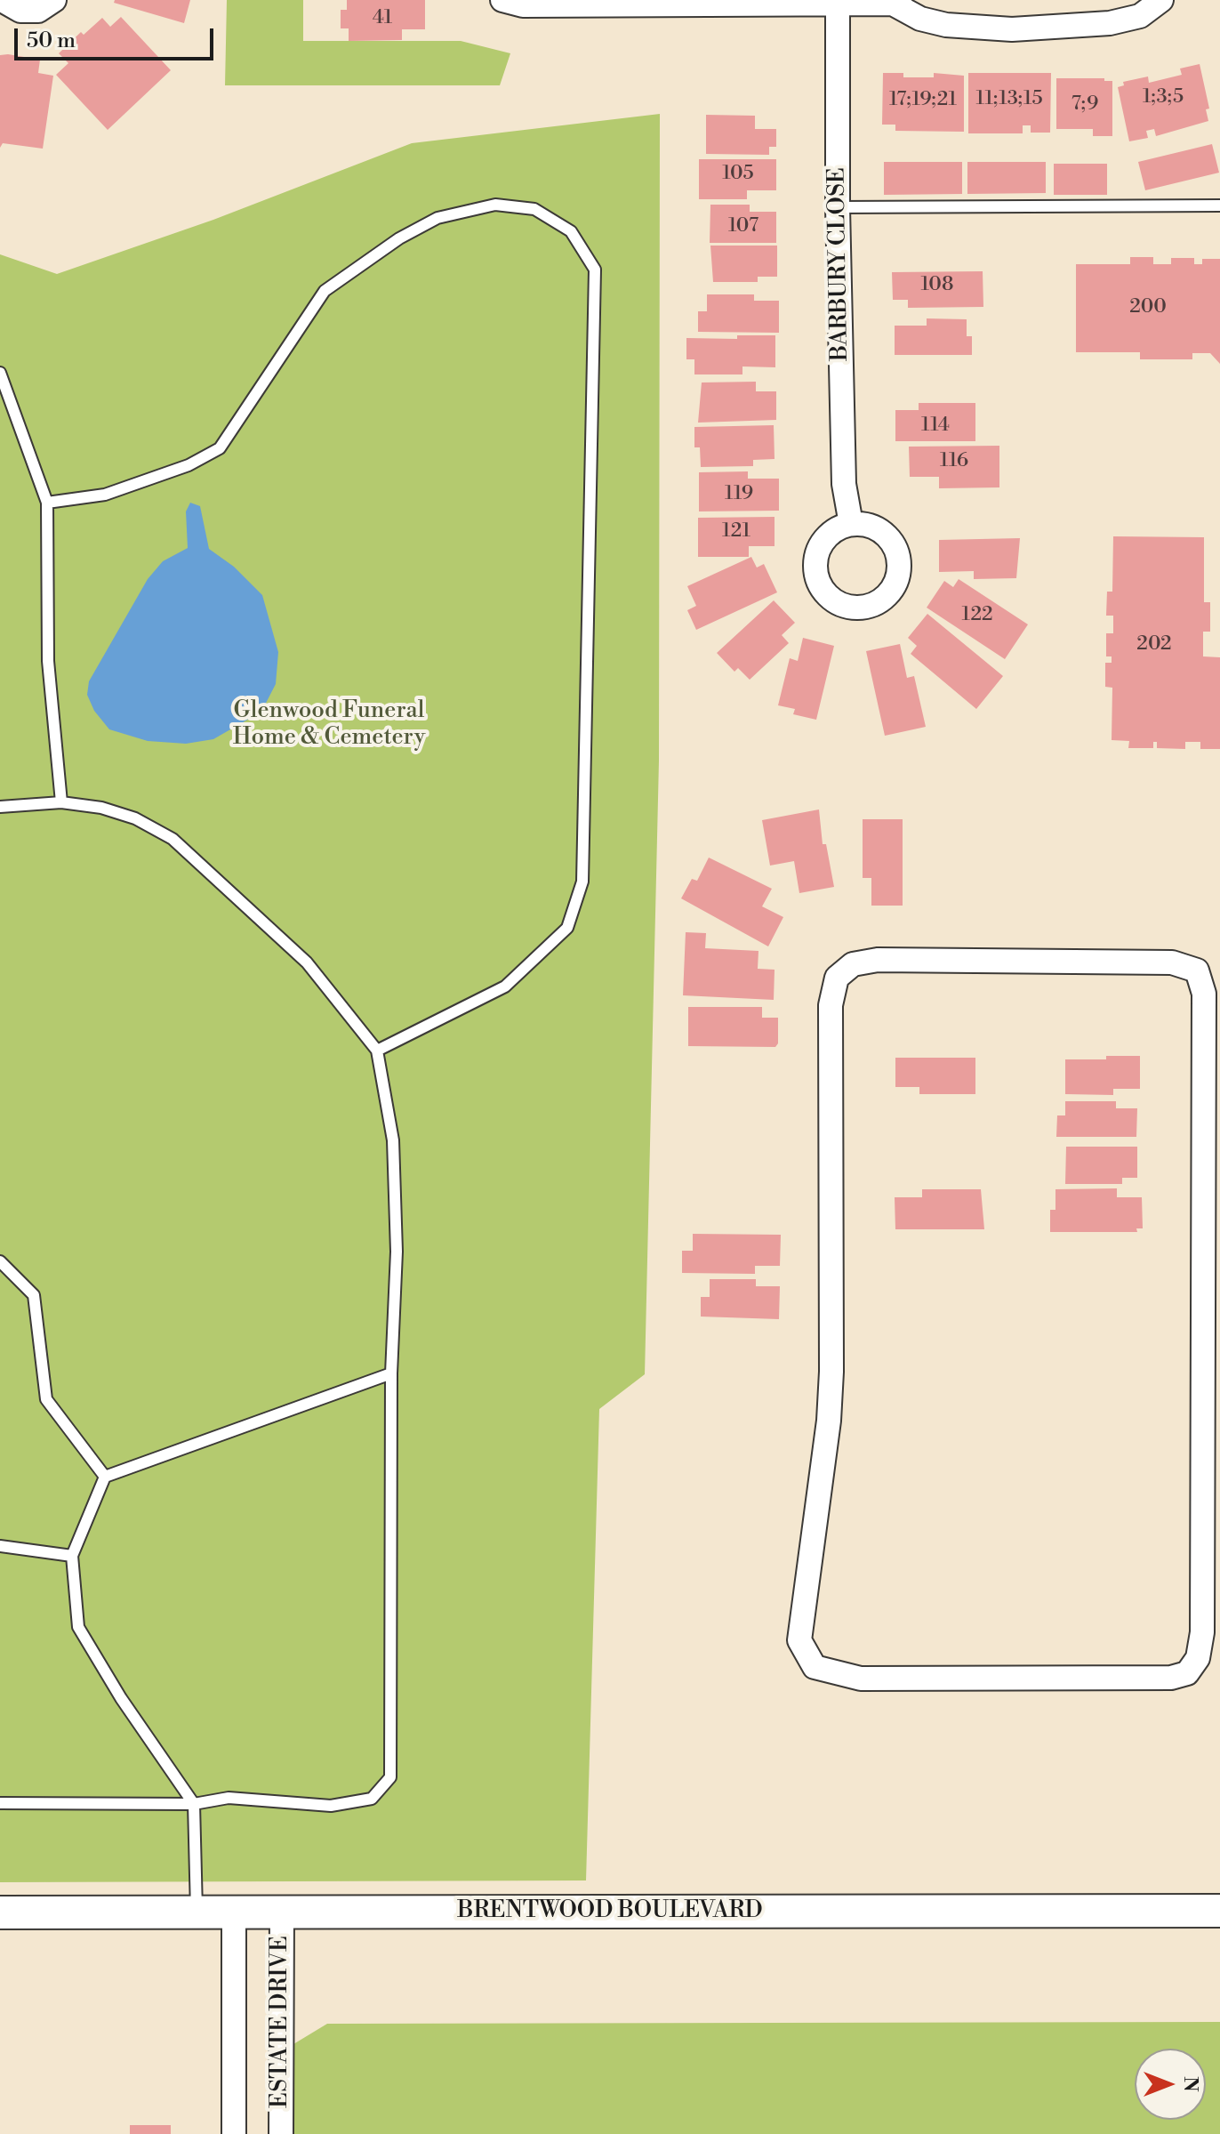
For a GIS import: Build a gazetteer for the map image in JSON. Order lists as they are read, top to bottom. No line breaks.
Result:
{"streets":{"street":["BARBURY CLOSE","BRENTWOOD BOULEVARD","ESTATE DRIVE"]},"crossings":[["BRENTWOOD BOULEVARD","ESTATE DRIVE"]],"parks":["Glenwood Funeral Home & Cemetery"],"house_numbers":["41","1;3;5","11;13;15","17;19;21","7;9","105","107","108","200","114","116","119","121","122","202"],"scale_bar":"50 m","north":"right"}
